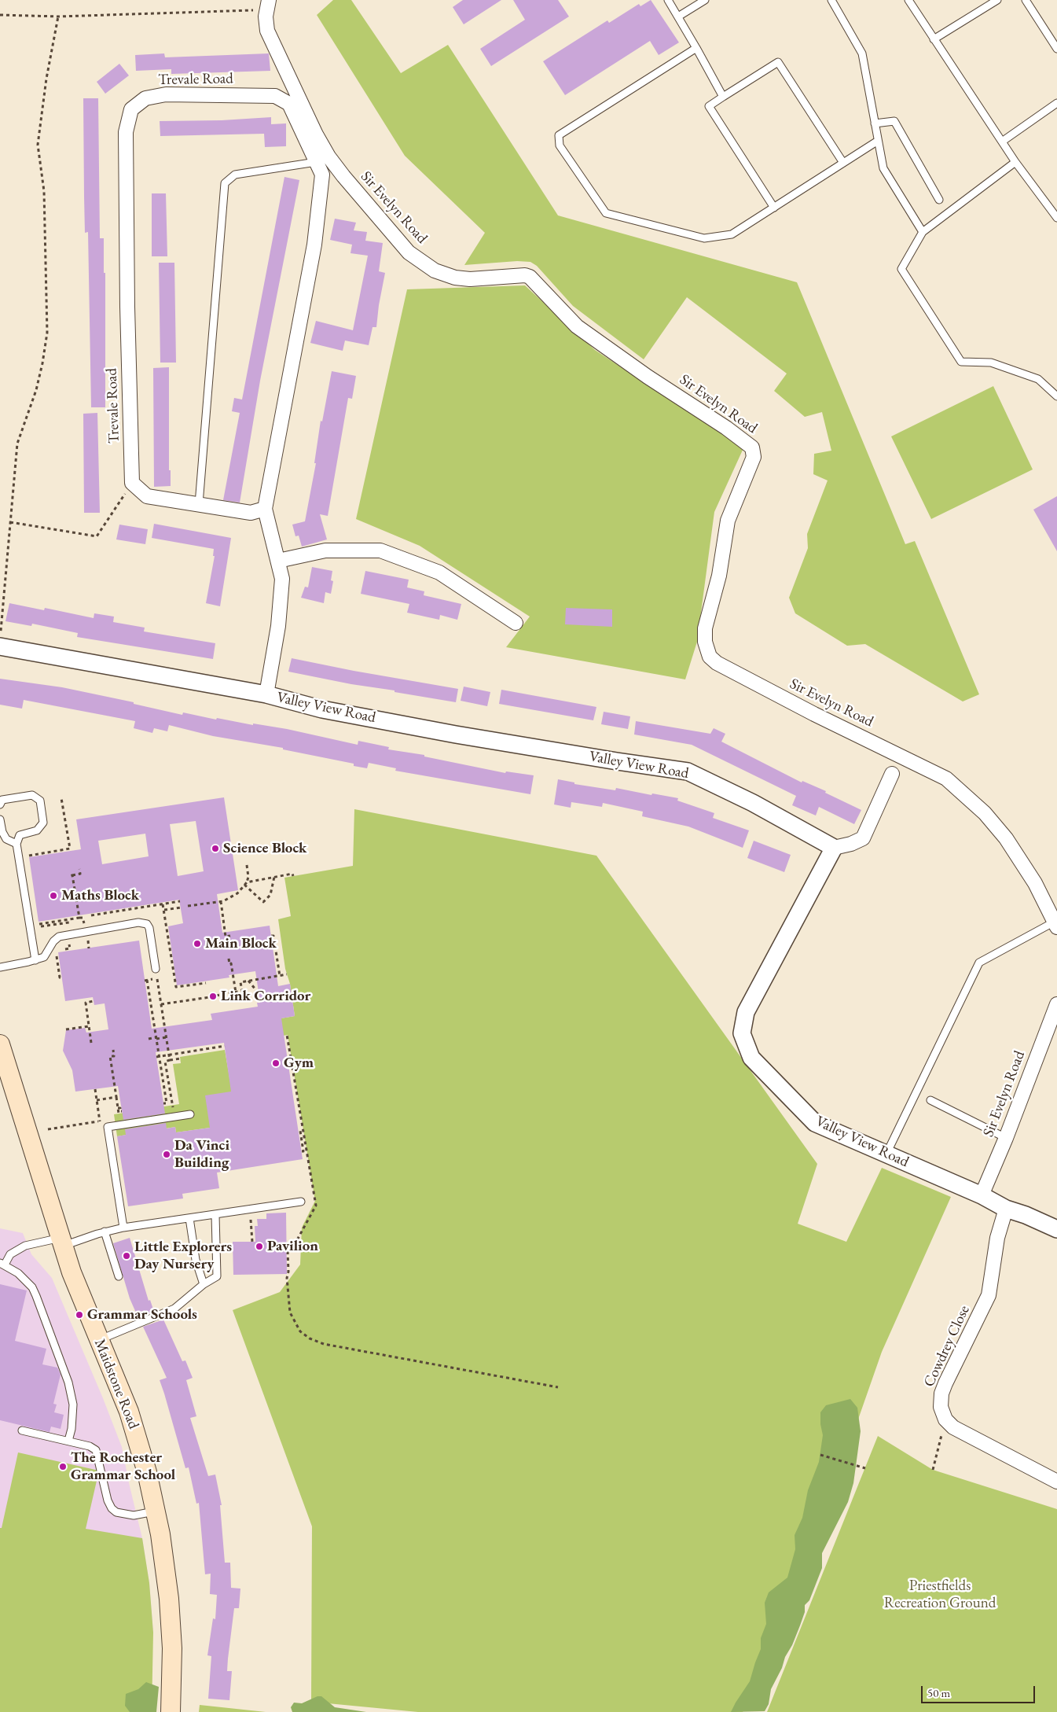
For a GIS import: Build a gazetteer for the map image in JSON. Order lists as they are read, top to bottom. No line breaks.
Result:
{"streets":{"main road":["Maidstone Road"],"street":["Trevale Road","Sir Evelyn Road","Valley View Road","Cowdrey Close"]},"crossings":[["Trevale Road","Valley View Road"],["Sir Evelyn Road","Valley View Road"],["Valley View Road","Cowdrey Close"]],"parks":["Priestfields Recreation Ground"],"places":["Science Block","Maths Block","Main Block","Link Corridor","Gym","Da Vinci Building","Pavilion","Little Explorers Day Nursery","Grammar Schools","The Rochester Grammar School"],"scale_bar":"50 m"}
